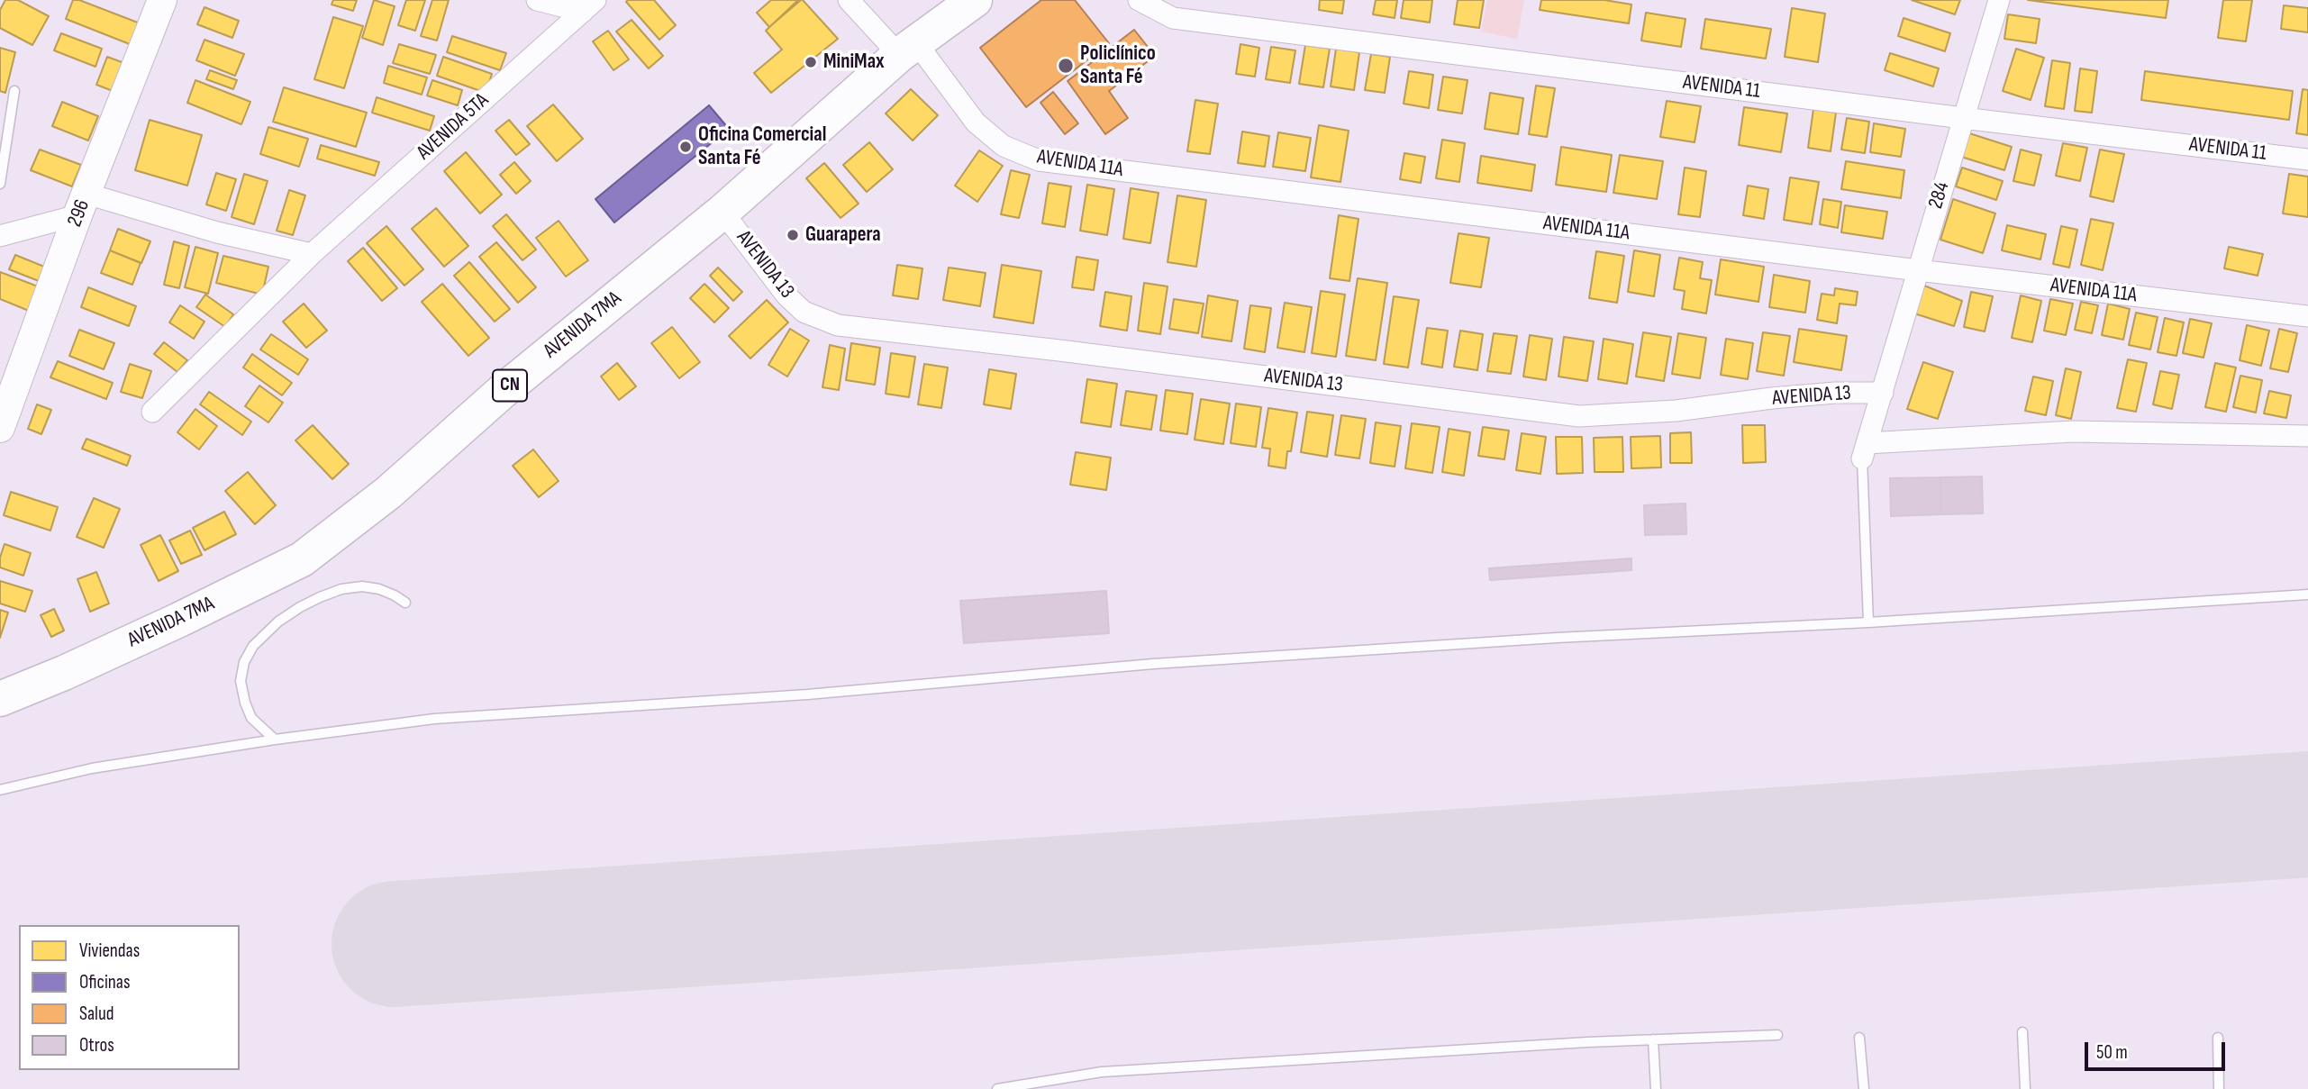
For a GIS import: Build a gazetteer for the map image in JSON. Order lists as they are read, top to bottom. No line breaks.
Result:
{"streets":{"highway":["AVENIDA 7MA","CN"],"street":["AVENIDA 11","AVENIDA 5TA","AVENIDA 11A","284","296","AVENIDA 13"]},"crossings":[["AVENIDA 11","284"],["AVENIDA 11A","284"],["AVENIDA 11A","AVENIDA 7MA"],["284","AVENIDA 13"],["AVENIDA 13","AVENIDA 7MA"]],"places":["MiniMax","Policlínico Santa Fé","Oficina Comercial Santa Fé","Guarapera"],"legend":["Viviendas","Oficinas","Salud","Otros"],"scale_bar":"50 m"}
